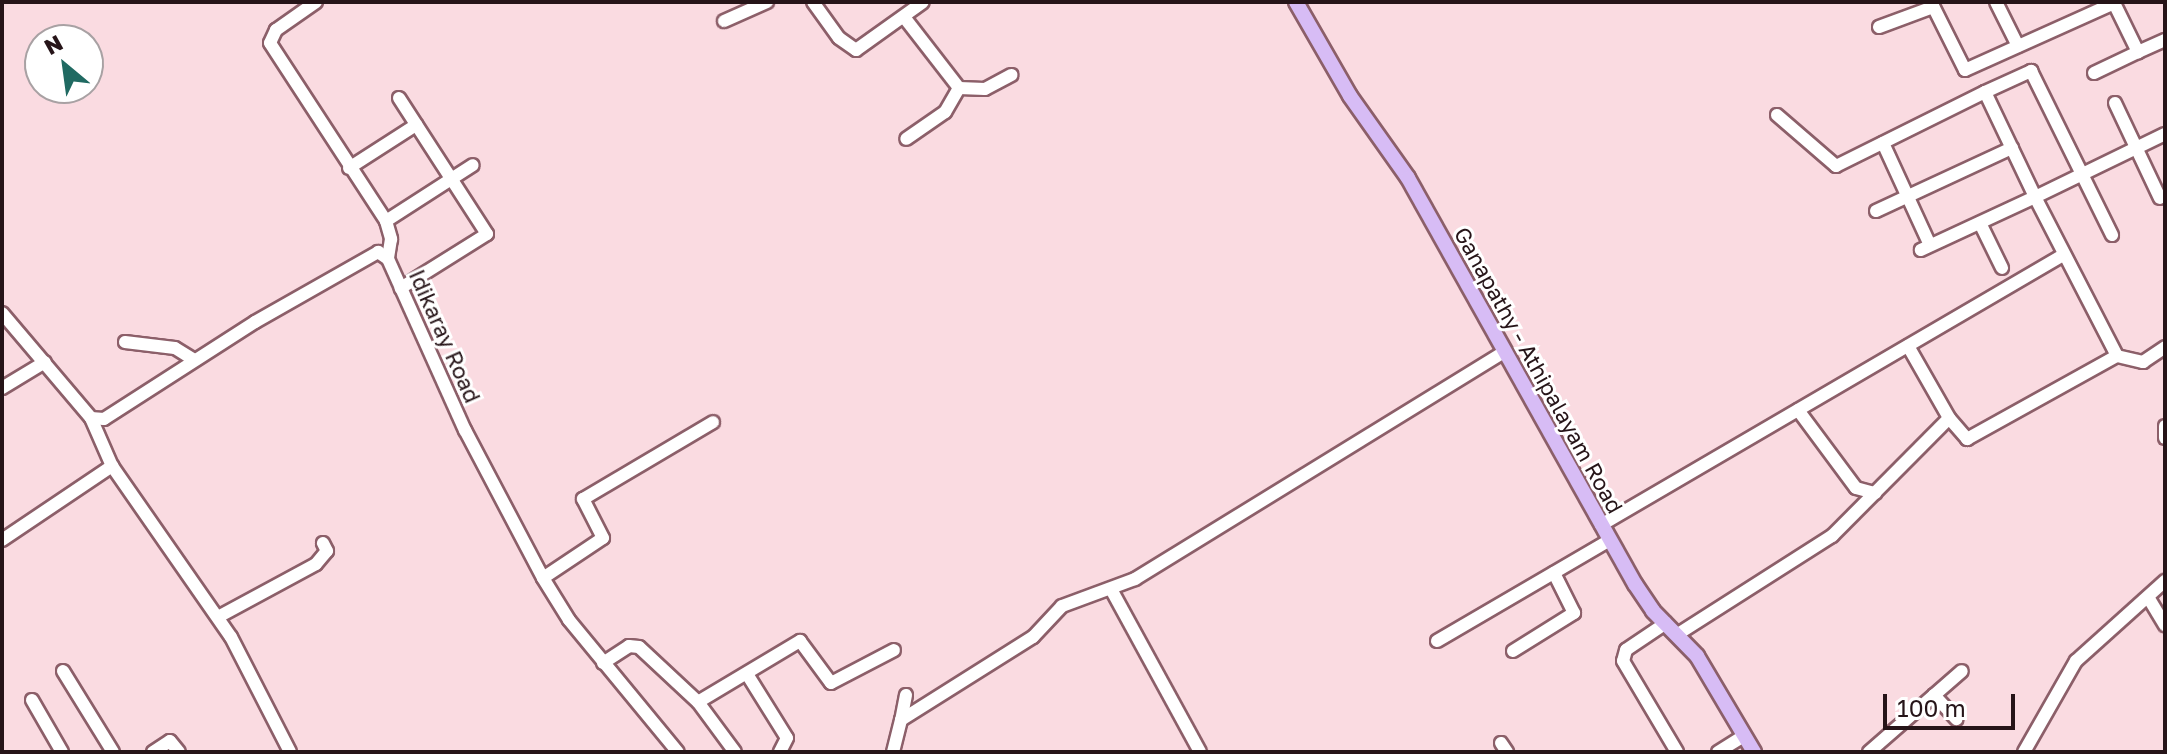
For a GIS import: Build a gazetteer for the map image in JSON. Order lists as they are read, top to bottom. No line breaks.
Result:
{"streets":{"main road":["Ganapathy - Athipalayam Road"],"street":["Idikaray Road"]},"scale_bar":"100 m","north":"top left"}
